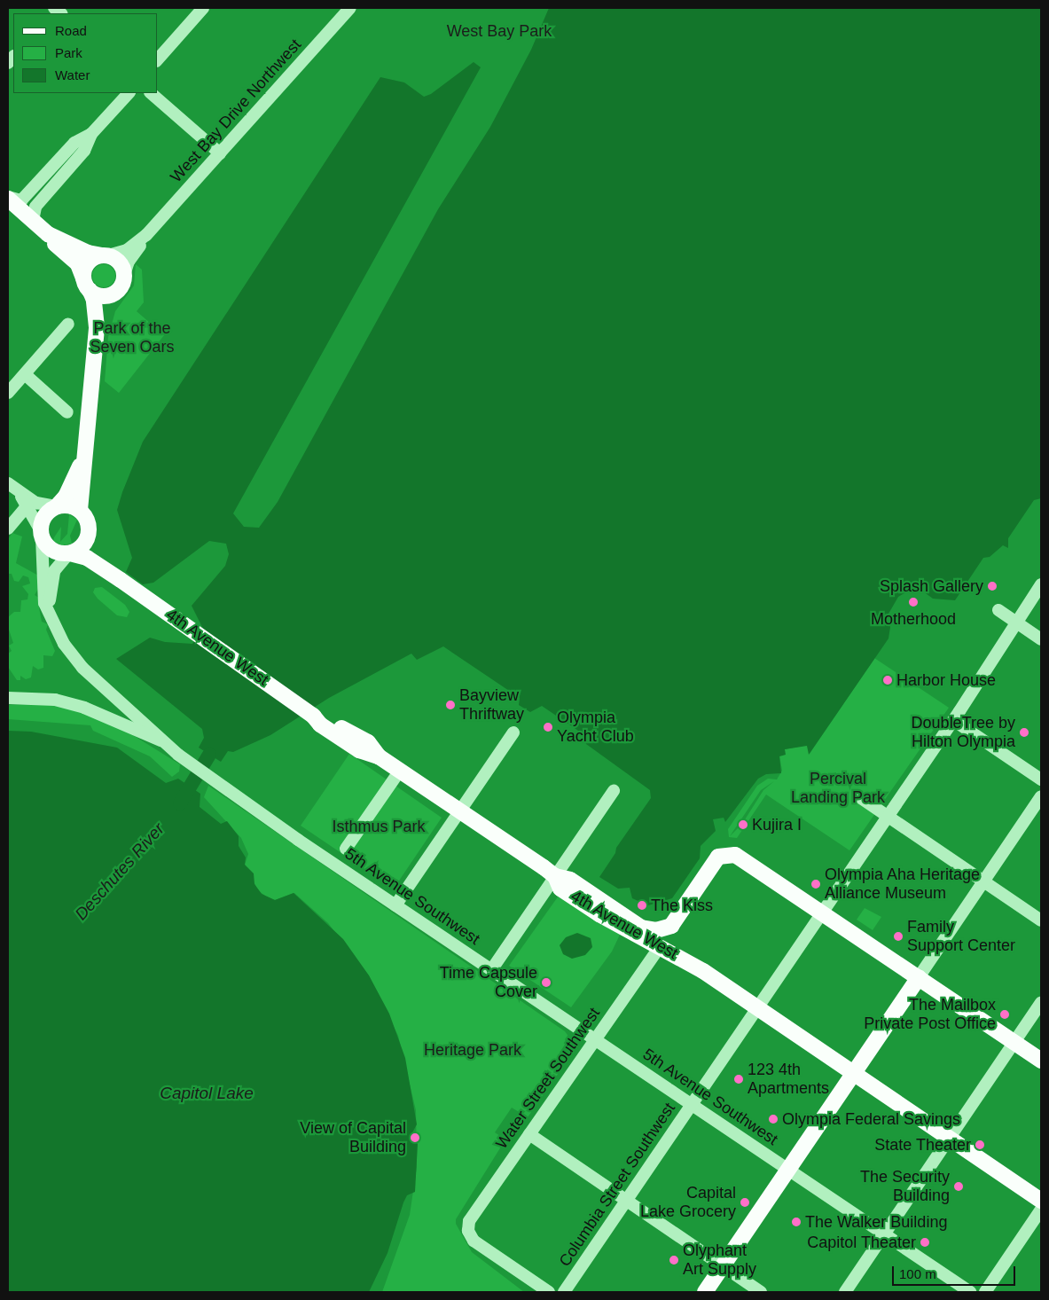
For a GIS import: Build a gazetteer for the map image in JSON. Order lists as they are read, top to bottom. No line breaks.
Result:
{"streets":{"main road":["4th Avenue West"],"street":["West Bay Drive Northwest","5th Avenue Southwest","Water Street Southwest","Columbia Street Southwest"]},"crossings":[["4th Avenue West","5th Avenue Southwest"],["4th Avenue West","Water Street Southwest"],["4th Avenue West","Columbia Street Southwest"],["5th Avenue Southwest","Water Street Southwest"],["5th Avenue Southwest","Columbia Street Southwest"]],"water":["Deschutes River","Capitol Lake"],"parks":["West Bay Park","Park of the Seven Oars","Percival Landing Park","Isthmus Park","Heritage Park"],"places":["Splash Gallery","Motherhood","Harbor House","Bayview Thriftway","Olympia Yacht Club","DoubleTree by Hilton Olympia","Kujira I","Olympia Aha Heritage Alliance Museum","The Kiss","Family Support Center","Time Capsule Cover","The Mailbox Private Post Office","123 4th Apartments","Olympia Federal Savings","View of Capital Building","State Theater","The Security Building","Capital Lake Grocery","The Walker Building","Capitol Theater","Olyphant Art Supply"],"legend":["Road","Park","Water"],"scale_bar":"100 m"}
